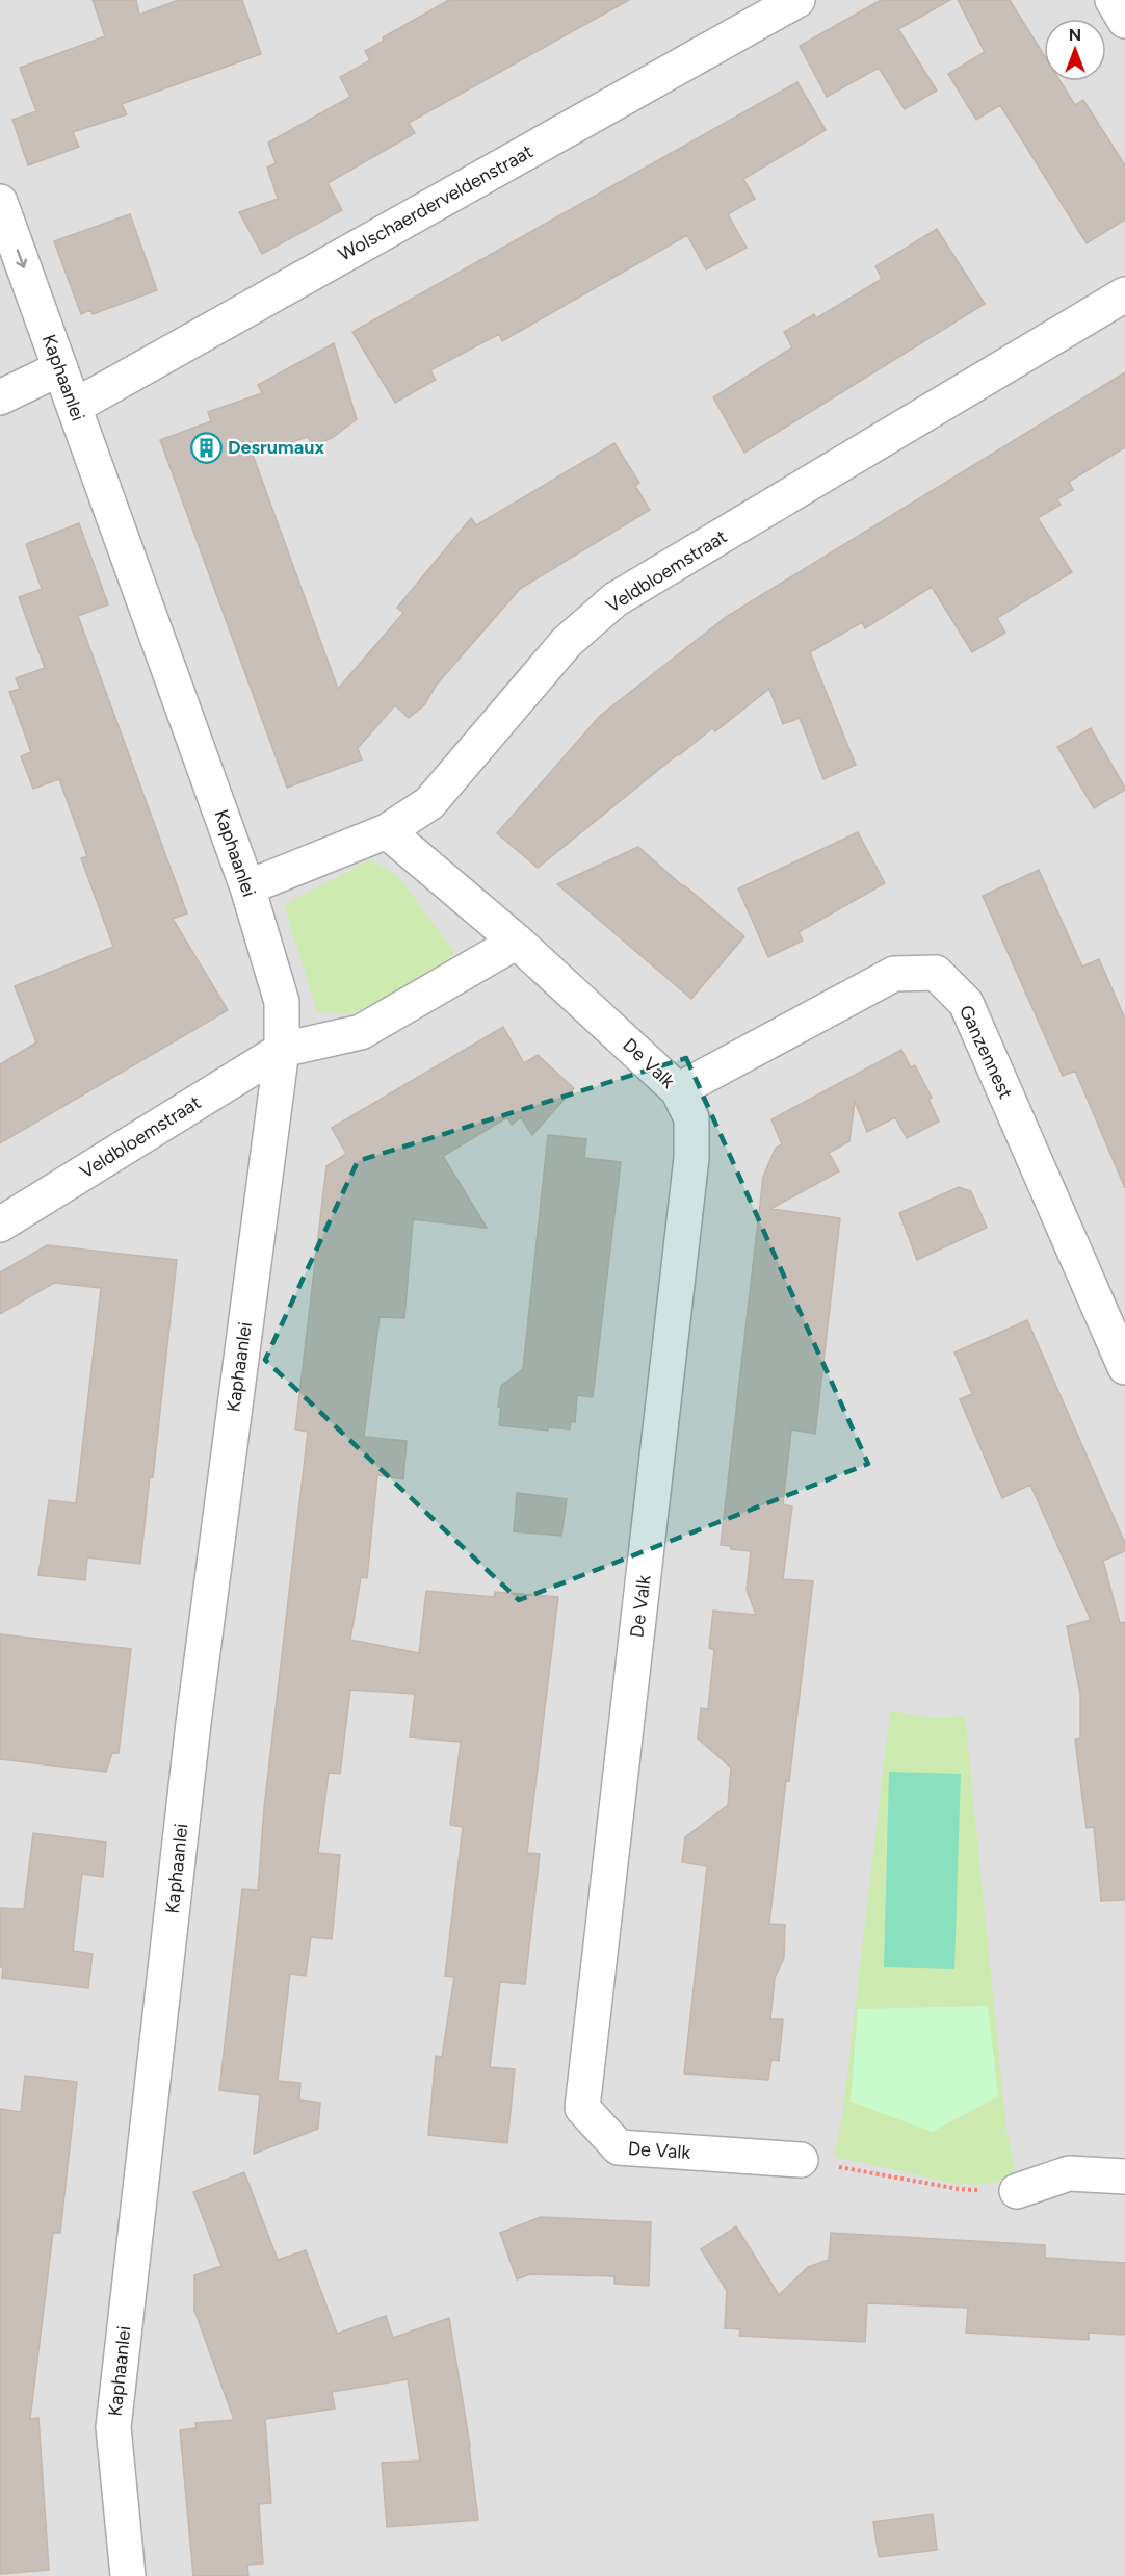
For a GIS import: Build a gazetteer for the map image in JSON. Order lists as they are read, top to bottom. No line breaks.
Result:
{"streets":{"street":["Wolschaerderveldenstraat","Kaphaanlei","Veldbloemstraat","Ganzennest","De Valk"]},"crossings":[["Wolschaerderveldenstraat","Kaphaanlei"],["Kaphaanlei","Veldbloemstraat"],["Veldbloemstraat","De Valk"],["Ganzennest","De Valk"]],"places":{"building":["Desrumaux"]},"north":"top"}
